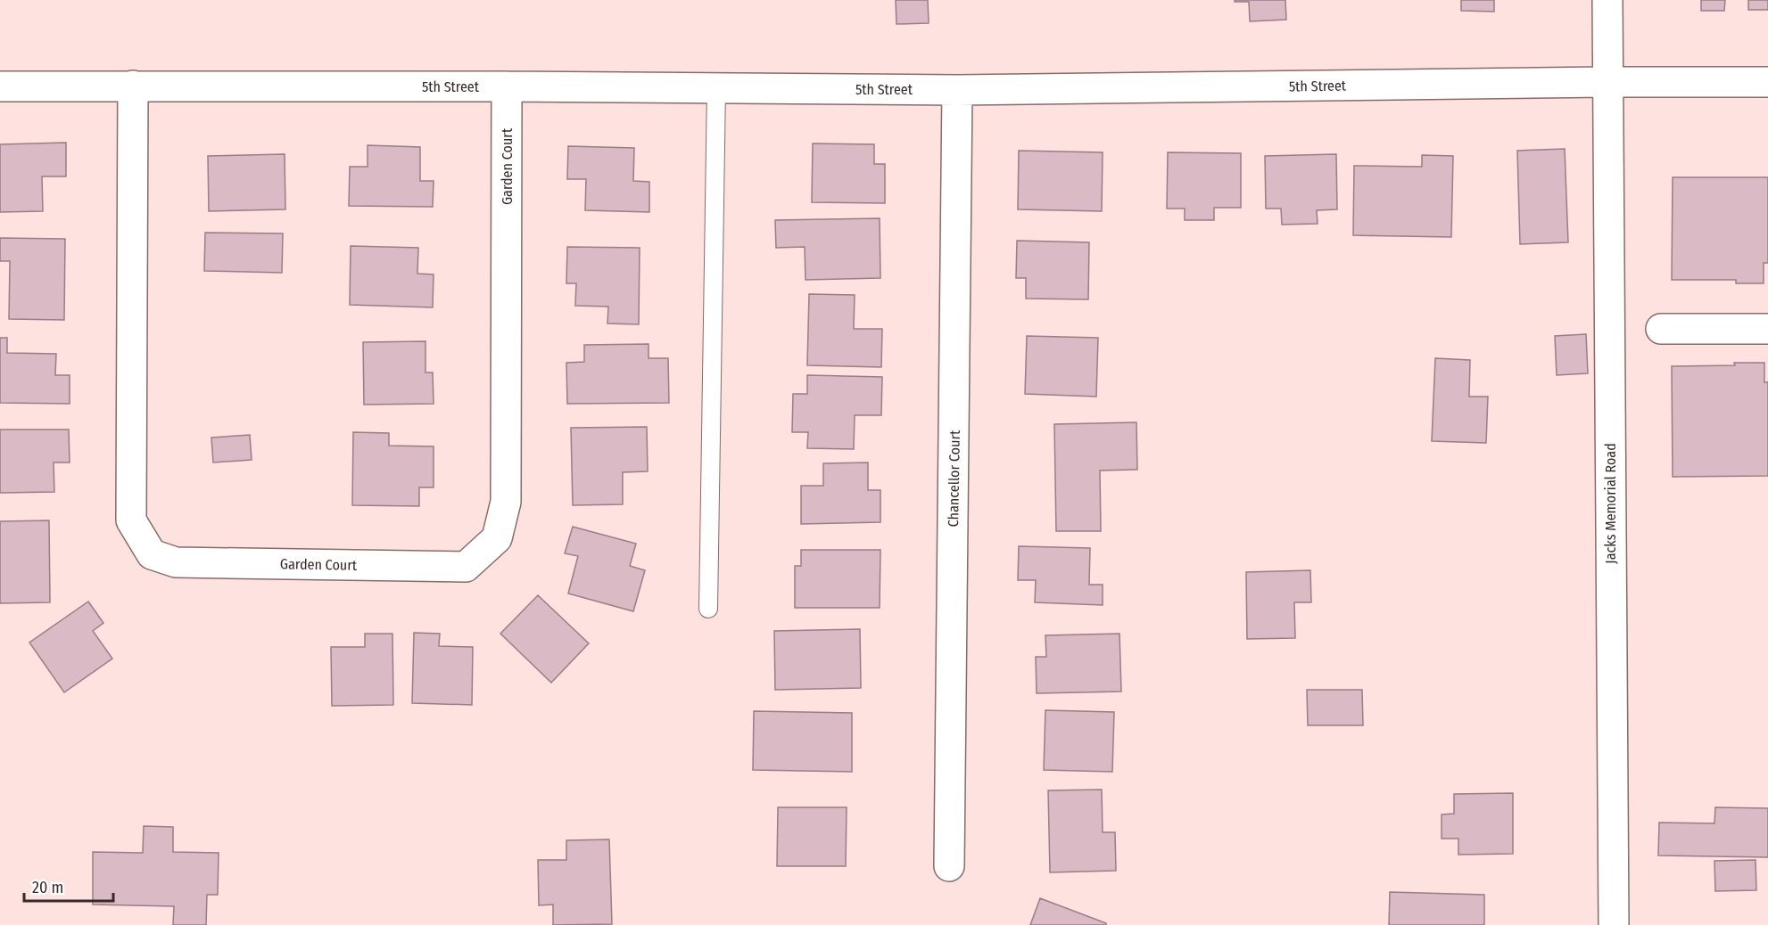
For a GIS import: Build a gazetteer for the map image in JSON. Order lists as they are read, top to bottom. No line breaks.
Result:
{"streets":{"street":["5th Street","Garden Court","Chancellor Court","Jacks Memorial Road"]},"crossings":[["5th Street","Garden Court"],["5th Street","Chancellor Court"],["5th Street","Jacks Memorial Road"]],"scale_bar":"20 m"}
